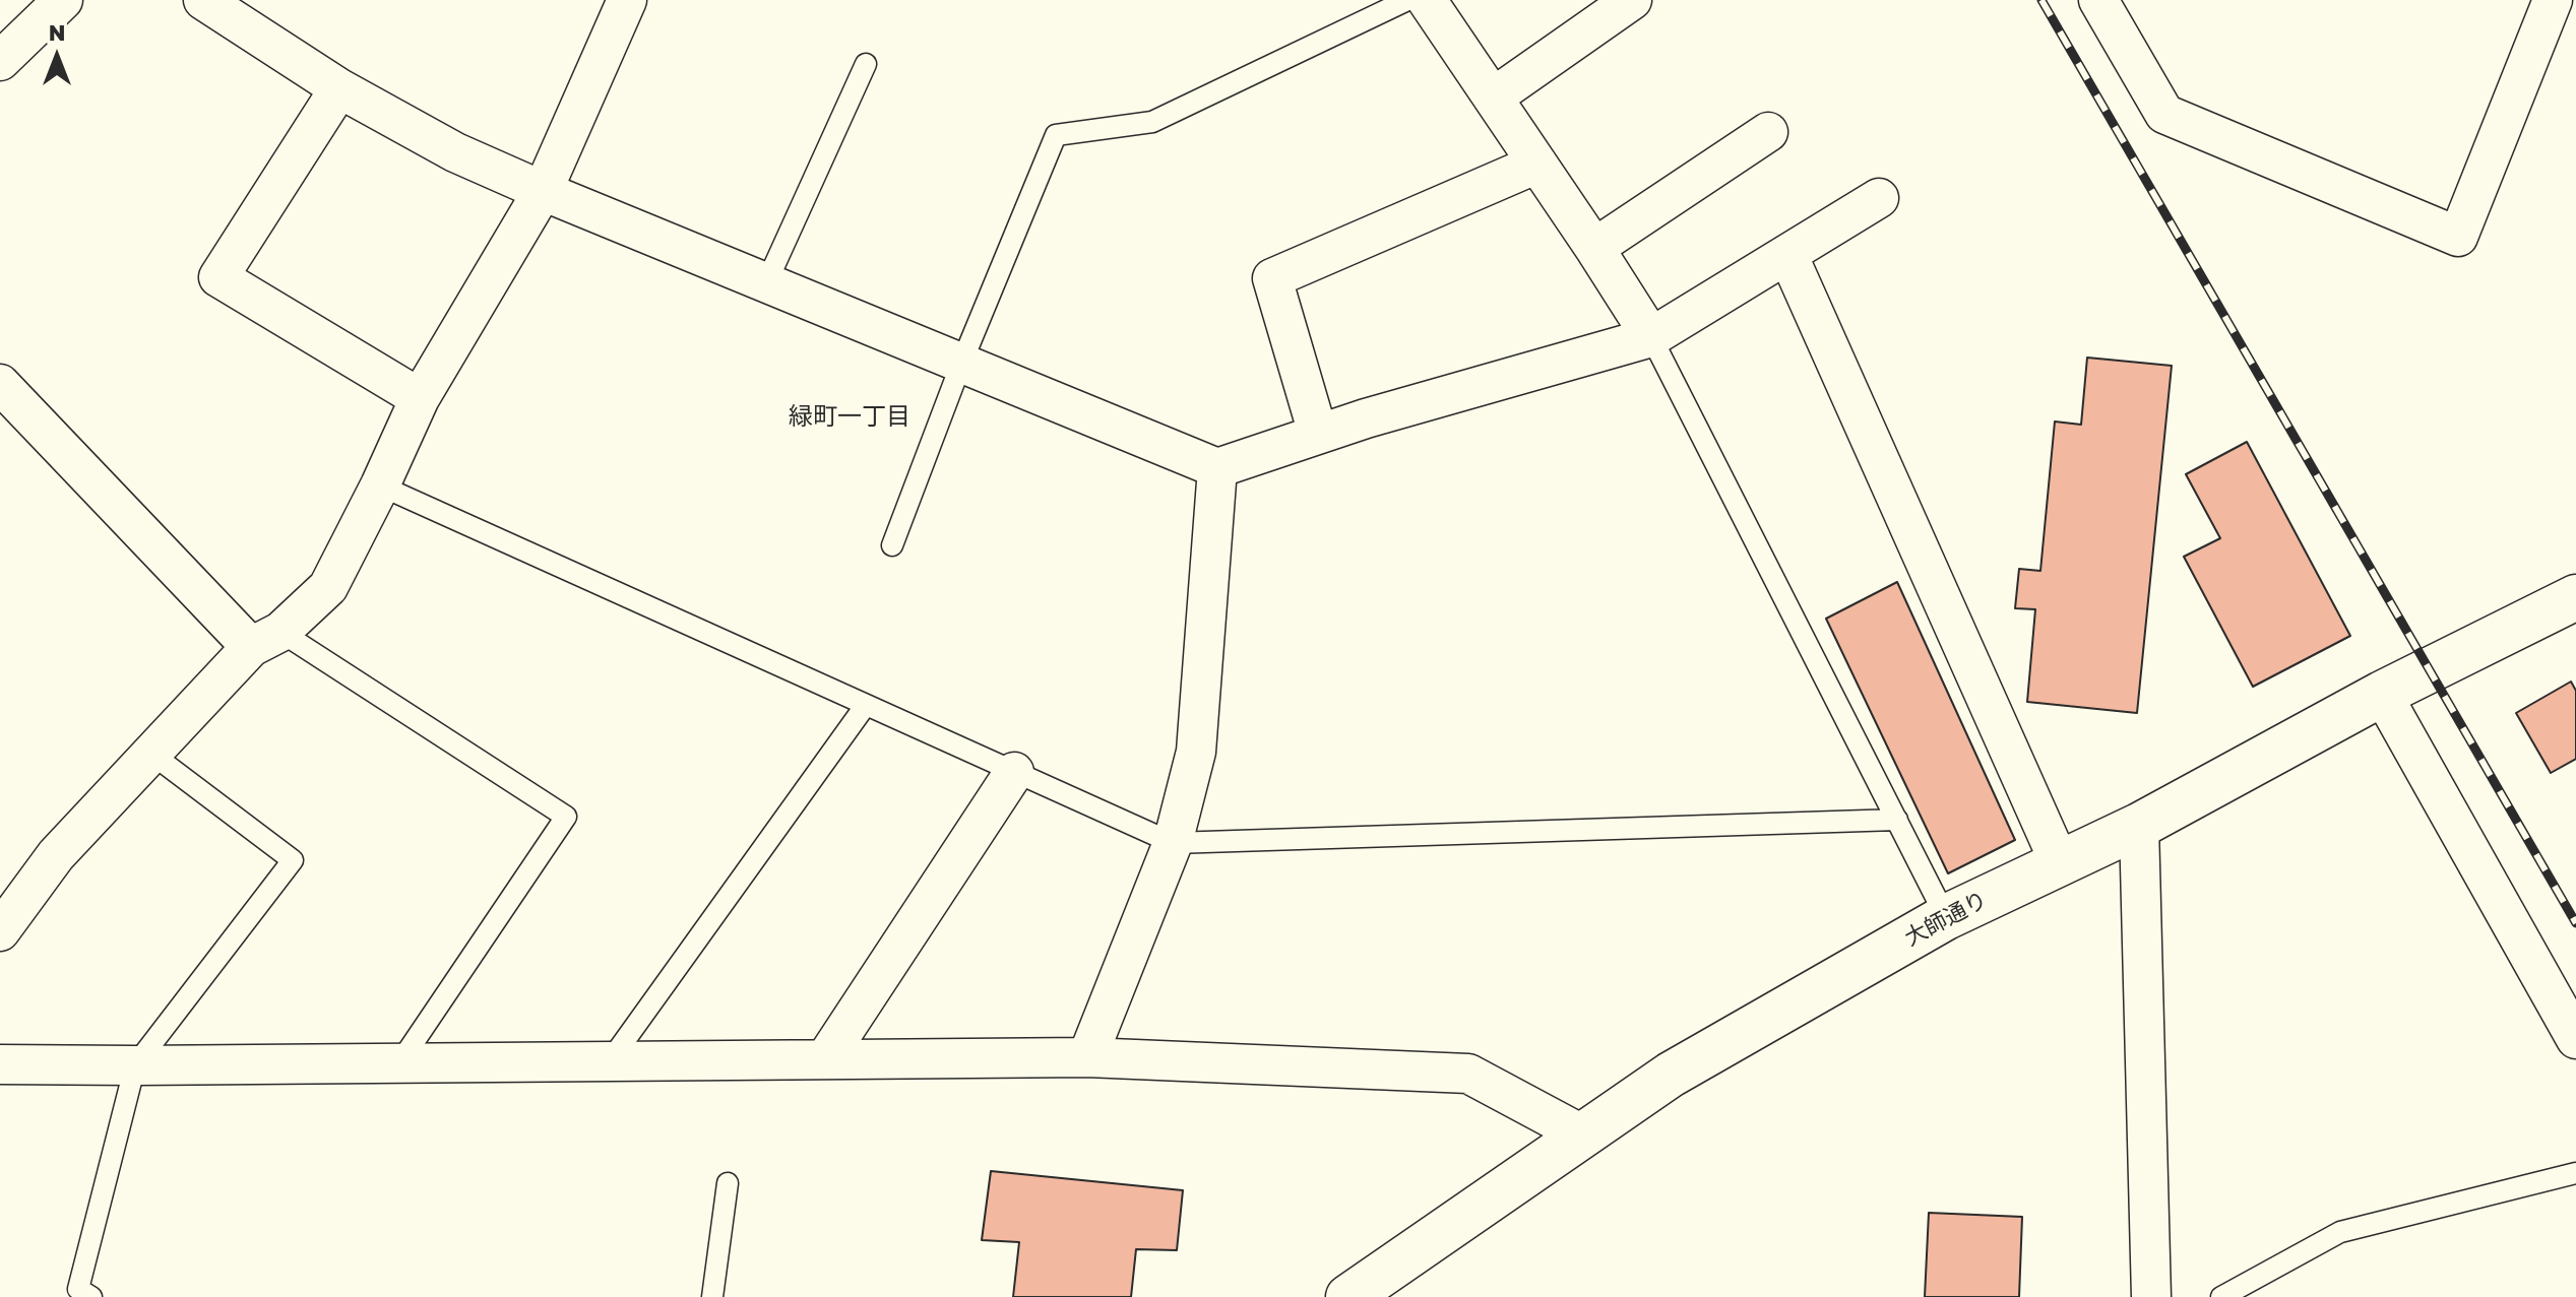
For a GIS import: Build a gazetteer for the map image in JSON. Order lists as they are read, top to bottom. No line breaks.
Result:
{"streets":{"street":["大師通り"]},"districts":["緑町一丁目"],"north":"top"}
